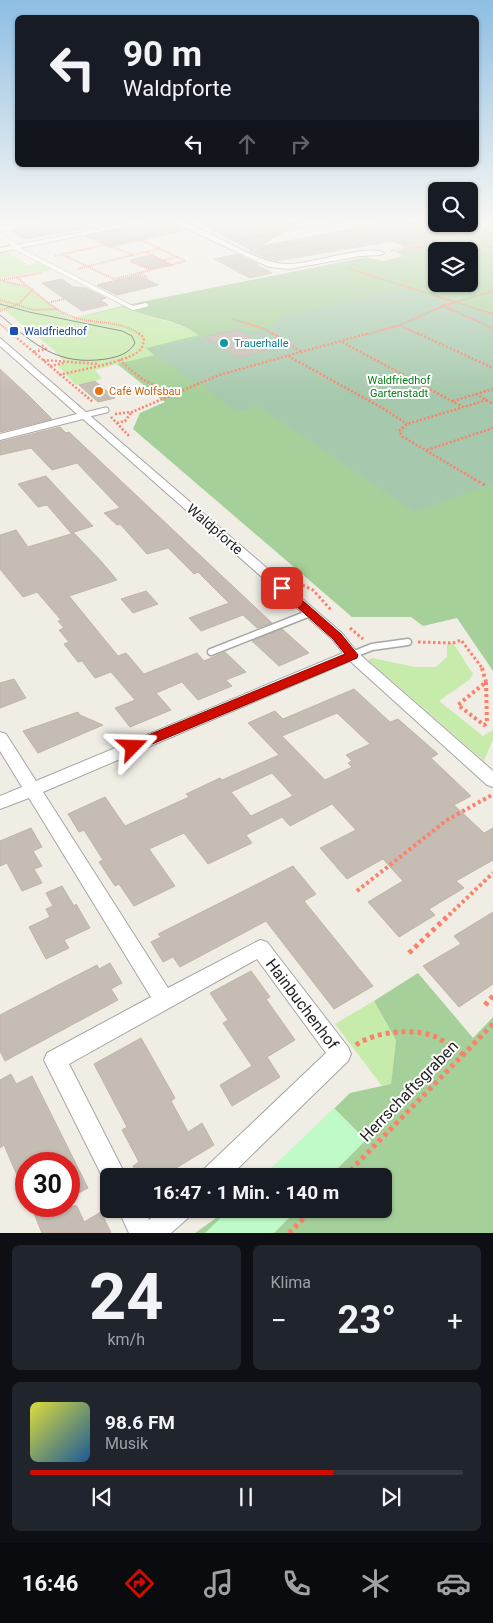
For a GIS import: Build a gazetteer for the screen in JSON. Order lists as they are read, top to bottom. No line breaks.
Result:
{"streets":{"street":["Waldpforte","Hainbuchenhof"],"path":["Herrschaftsgraben"]},"parks":["Waldfriedhof Gartenstadt"],"places":{"transit":["Waldfriedhof"],"other":["Trauerhalle","Café Wolfsbau"]},"page":{"turn":["90 m","Waldpforte"],"limit":"30","trip":"16:47 · 1 Min. · 140 m","tile":[["24","km/h"],"Klima"],"heat":["−","23°","+"],"song":["98.6 FM","Musik"],"tabs":"16:46"}}
